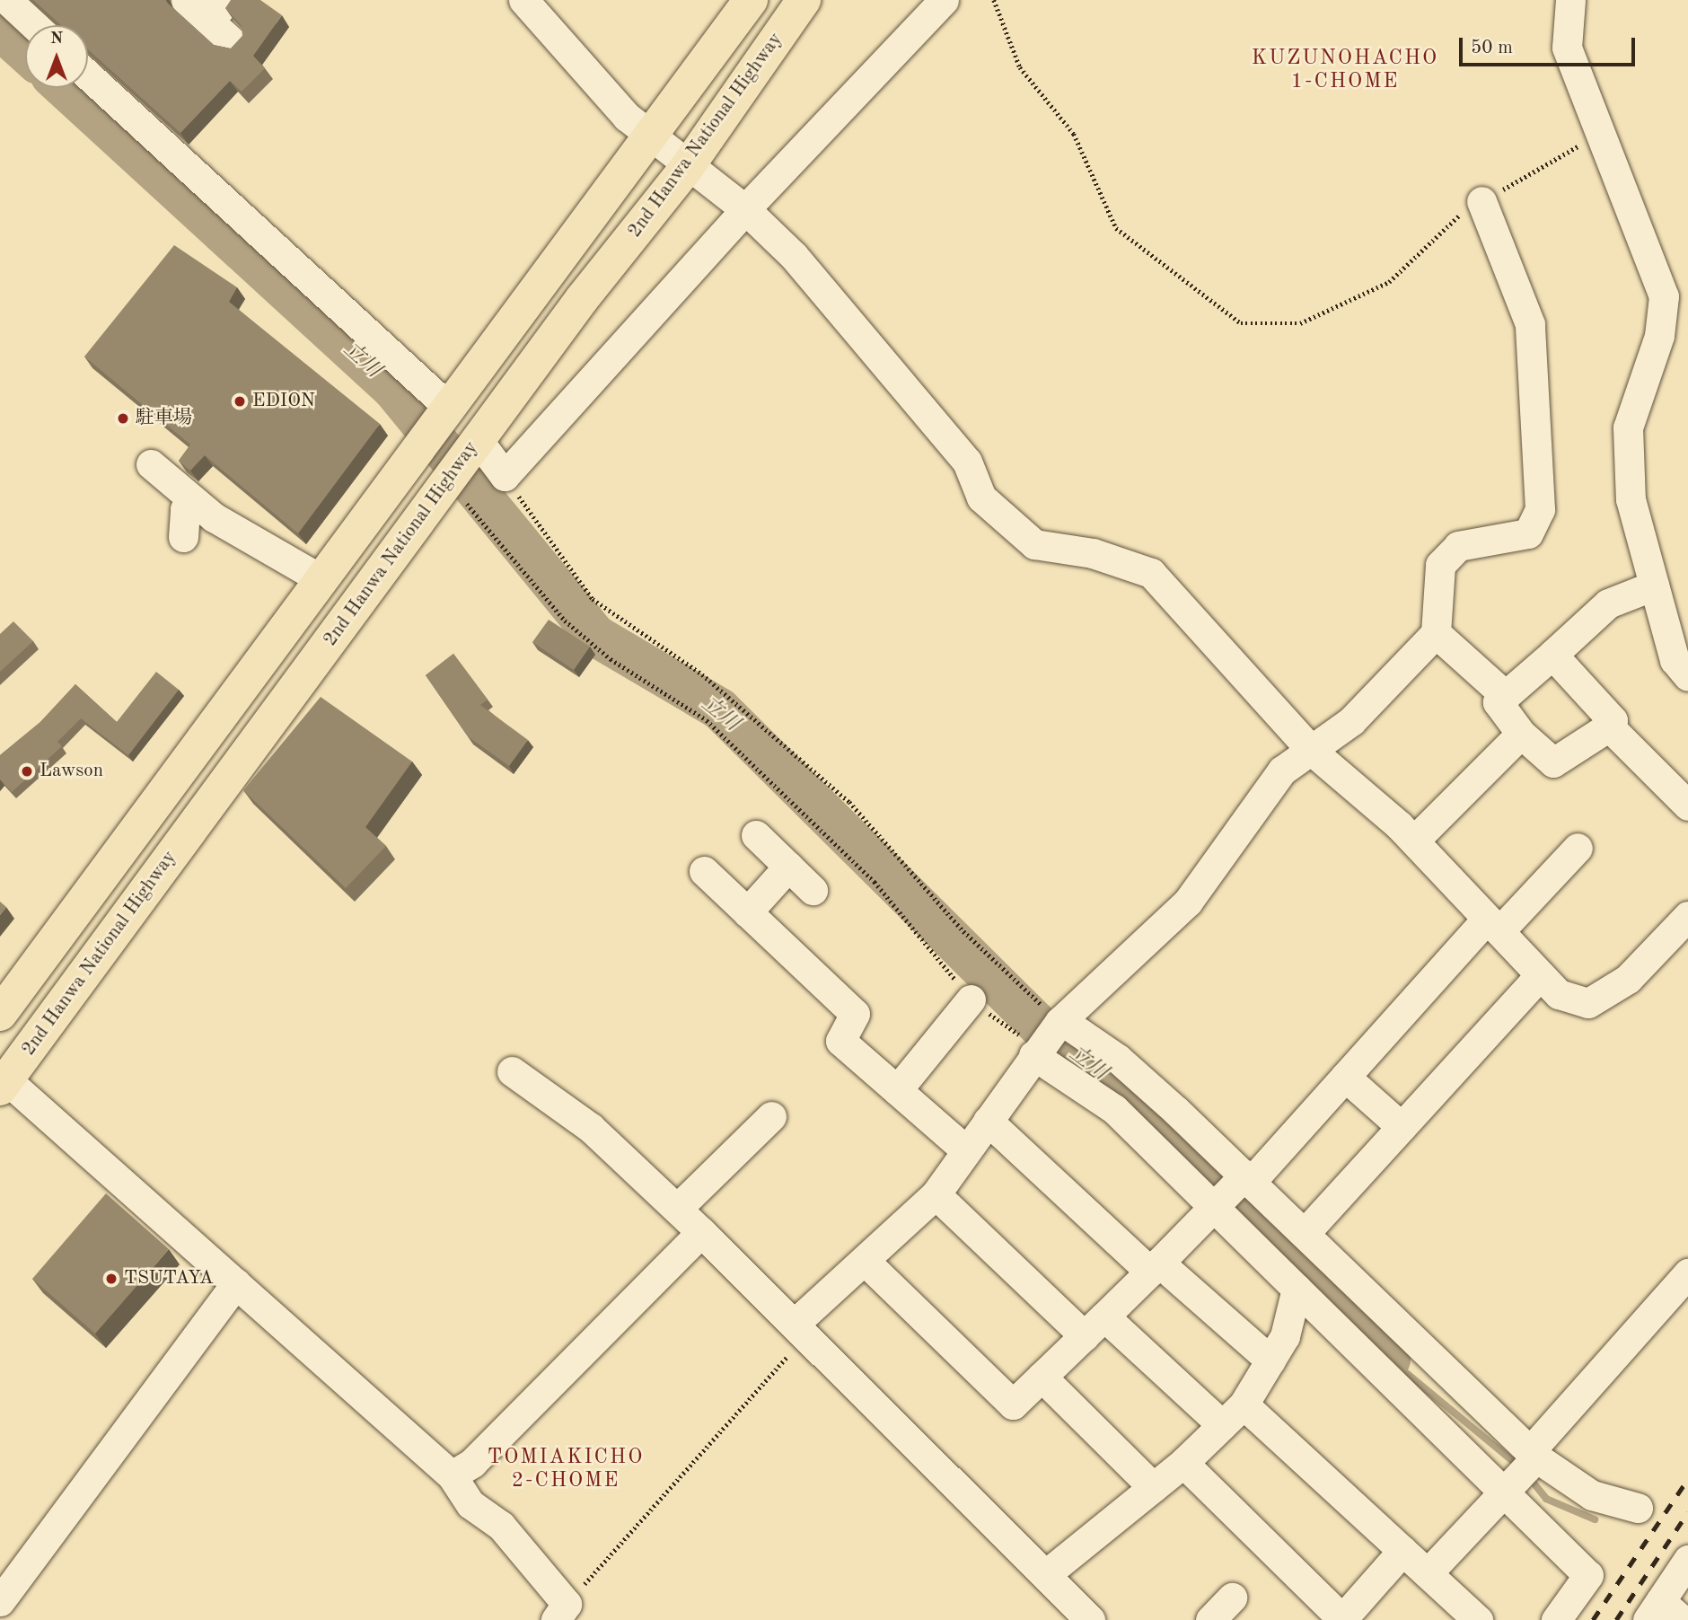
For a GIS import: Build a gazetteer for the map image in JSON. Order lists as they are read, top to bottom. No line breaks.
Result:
{"streets":{"highway":["2nd Hanwa National Highway"]},"districts":["KUZUNOHACHO 1-CHOME","TOMIAKICHO 2-CHOME"],"water":["立川"],"places":["EDION","駐車場","Lawson","TSUTAYA"],"scale_bar":"50 m","north":"top"}
